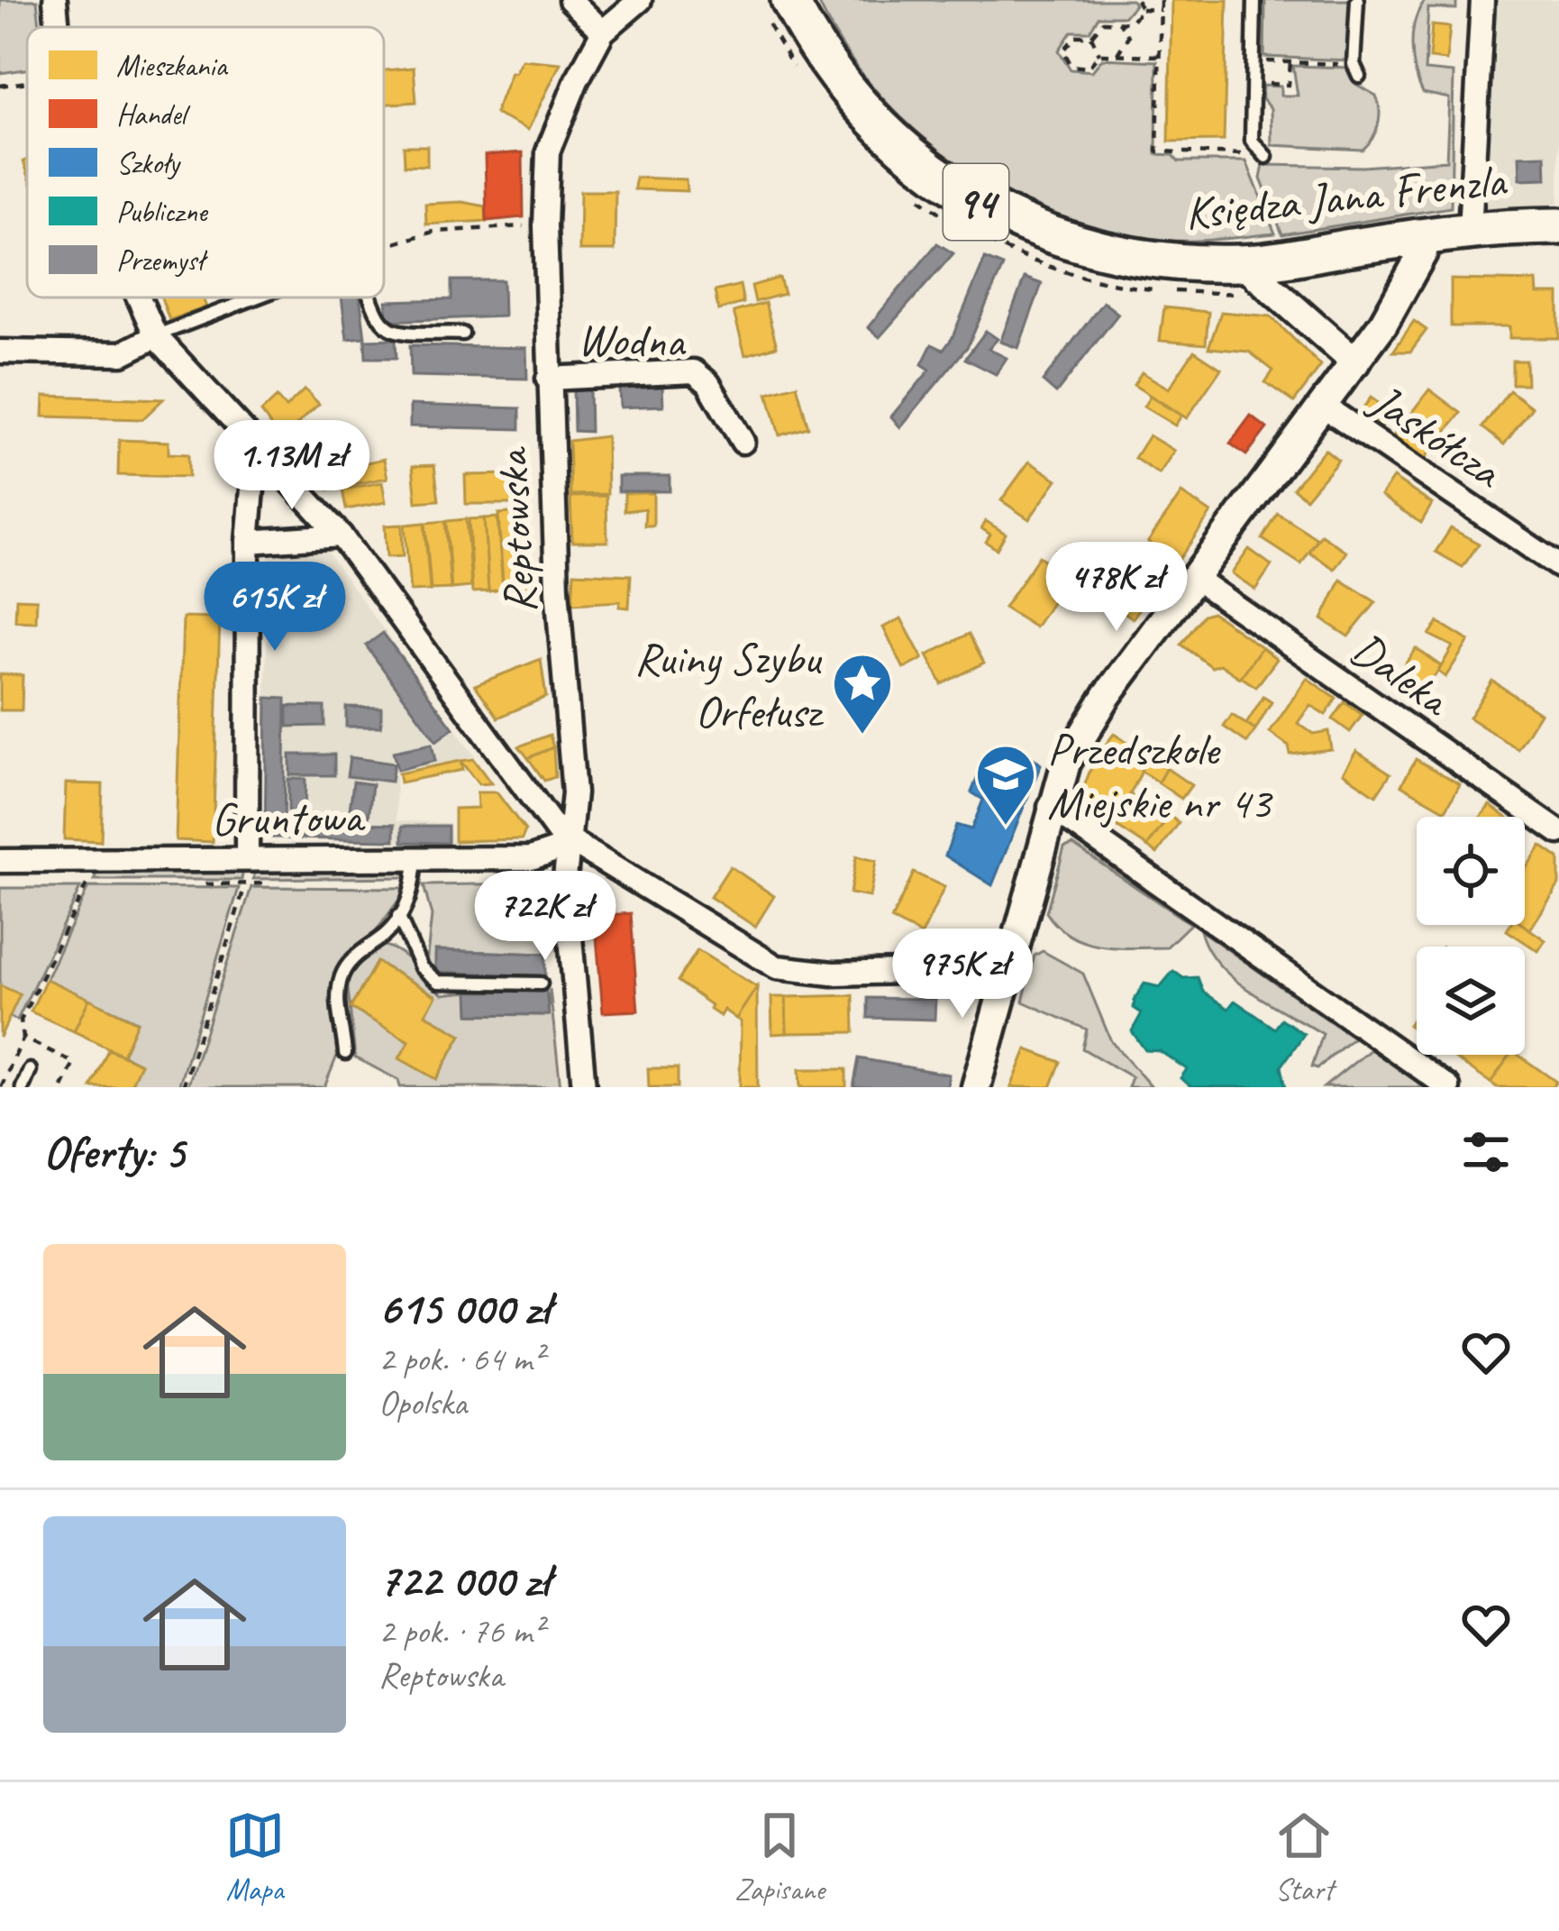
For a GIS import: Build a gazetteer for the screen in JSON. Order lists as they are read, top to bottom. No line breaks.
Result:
{"streets":{"main road":["Księdza Jana Frenzla","94"],"street":["Wodna","Jaskółcza","Reptowska","Daleka","Gruntowa"]},"crossings":[["Wodna","Reptowska"],["Reptowska","Gruntowa"]],"places":{"place":["Ruiny Szybu Orfełusz"],"school or university":["Przedszkole Miejskie nr 43"]},"legend":["Mieszkania","Handel","Szkoły","Publiczne","Przemysł"],"page":{"price":["1.13M zł","478K zł","615K zł","722K zł","975K zł"],"heading":"Oferty: 5","list":[{"name":"615 000 zł","note":"2 pok. · 64 m² · Opolska"},{"name":"722 000 zł","note":"2 pok. · 76 m² · Reptowska"}],"tabs":["Mapa","Zapisane","Start"]}}
